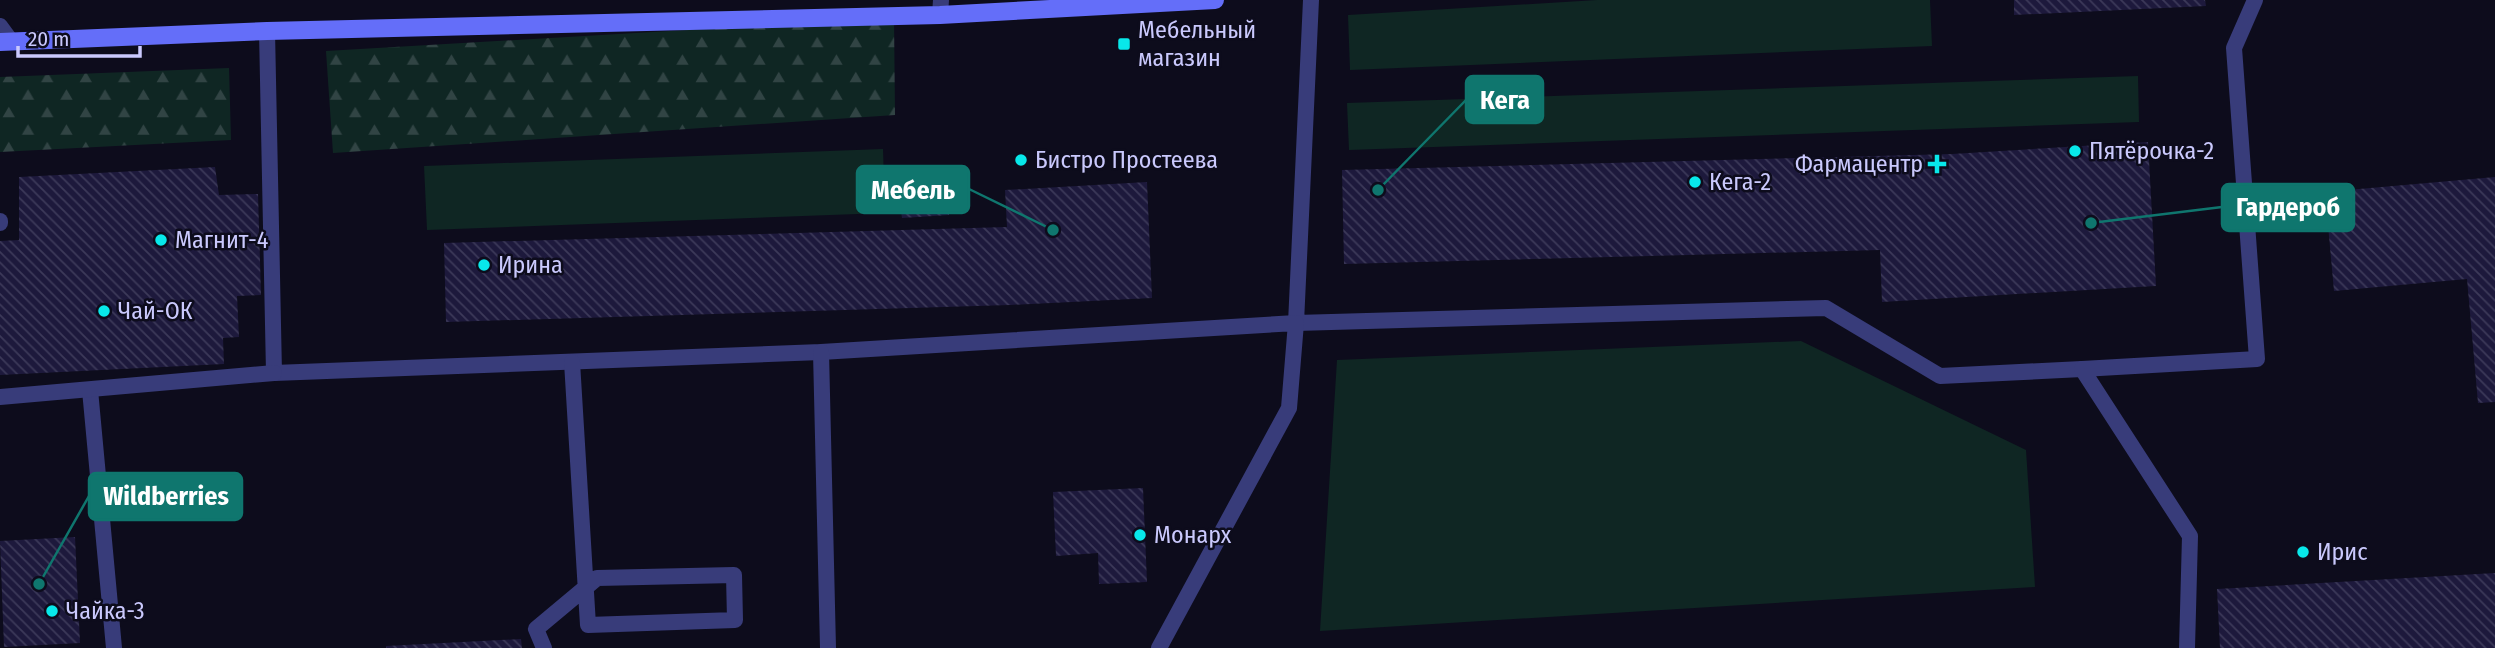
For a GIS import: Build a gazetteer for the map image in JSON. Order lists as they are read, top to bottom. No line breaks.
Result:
{"places":{"transit":["Мебельный магазин"],"other":["Пятёрочка-2","Бистро Простеева","Кега-2","Кега","Гардероб","Мебель","Магнит-4","Ирина","Чай-ОК","Монарх","Ирис","Wildberries","Чайка-3"],"health":["Фармацентр"]},"scale_bar":"20 m"}
